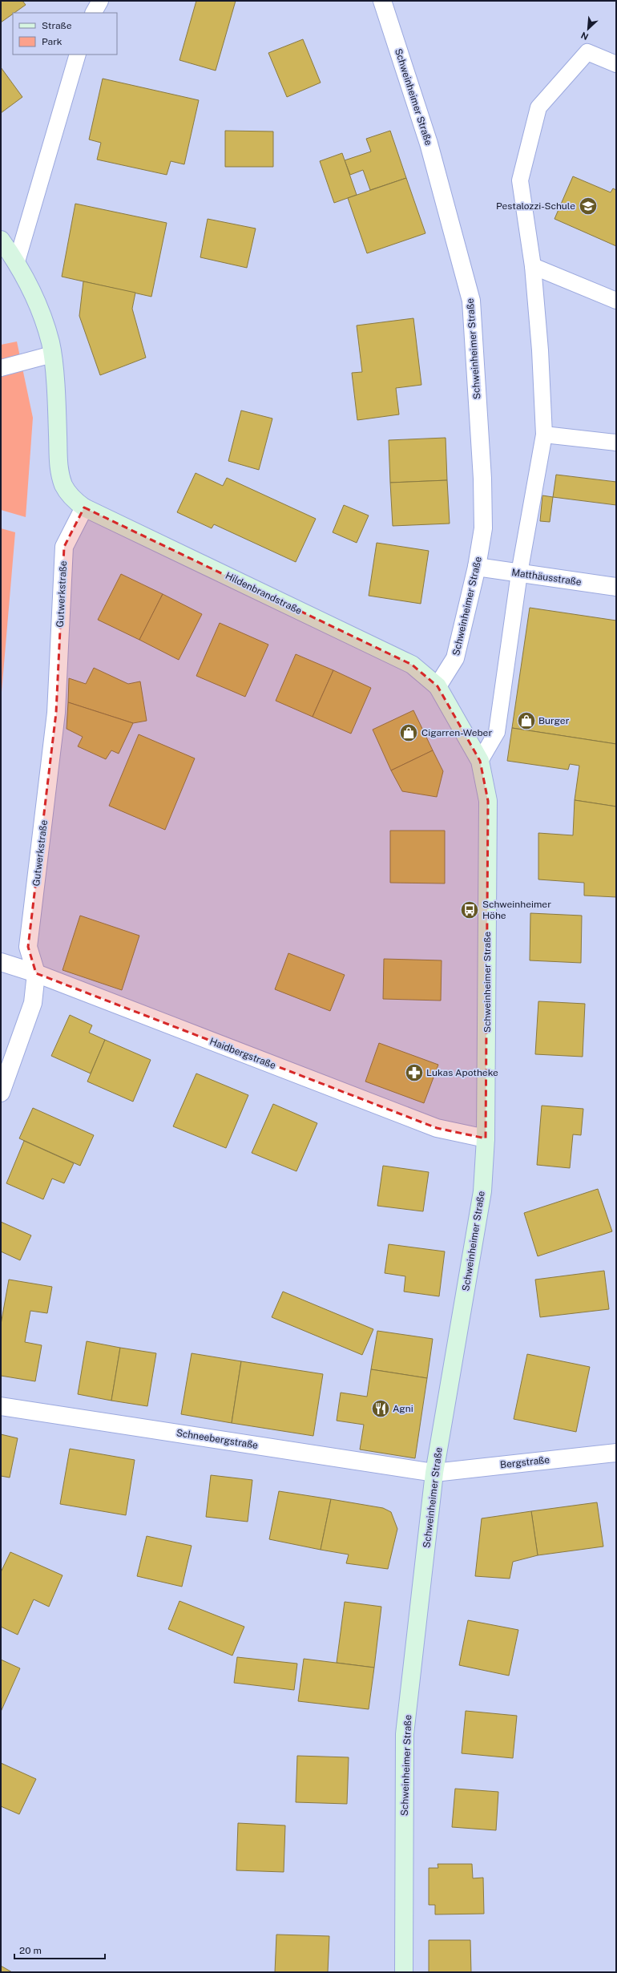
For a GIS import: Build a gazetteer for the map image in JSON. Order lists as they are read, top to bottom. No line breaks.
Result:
{"streets":{"street":["Schweinheimer Straße","Matthäusstraße","Hildenbrandstraße","Gutwerkstraße","Haidbergstraße","Schneebergstraße","Bergstraße"]},"crossings":[["Schweinheimer Straße","Matthäusstraße"],["Schweinheimer Straße","Hildenbrandstraße"],["Schweinheimer Straße","Haidbergstraße"],["Schweinheimer Straße","Schneebergstraße"],["Schweinheimer Straße","Bergstraße"],["Hildenbrandstraße","Gutwerkstraße"],["Gutwerkstraße","Haidbergstraße"],["Schneebergstraße","Bergstraße"]],"places":{"school or university":["Pestalozzi-Schule"],"shop":["Burger","Cigarren-Weber"],"bus stop":["Schweinheimer Höhe"],"pharmacy":["Lukas Apotheke"],"restaurant":["Agni"]},"legend":["Straße","Park"],"scale_bar":"20 m","north":"bottom left"}
